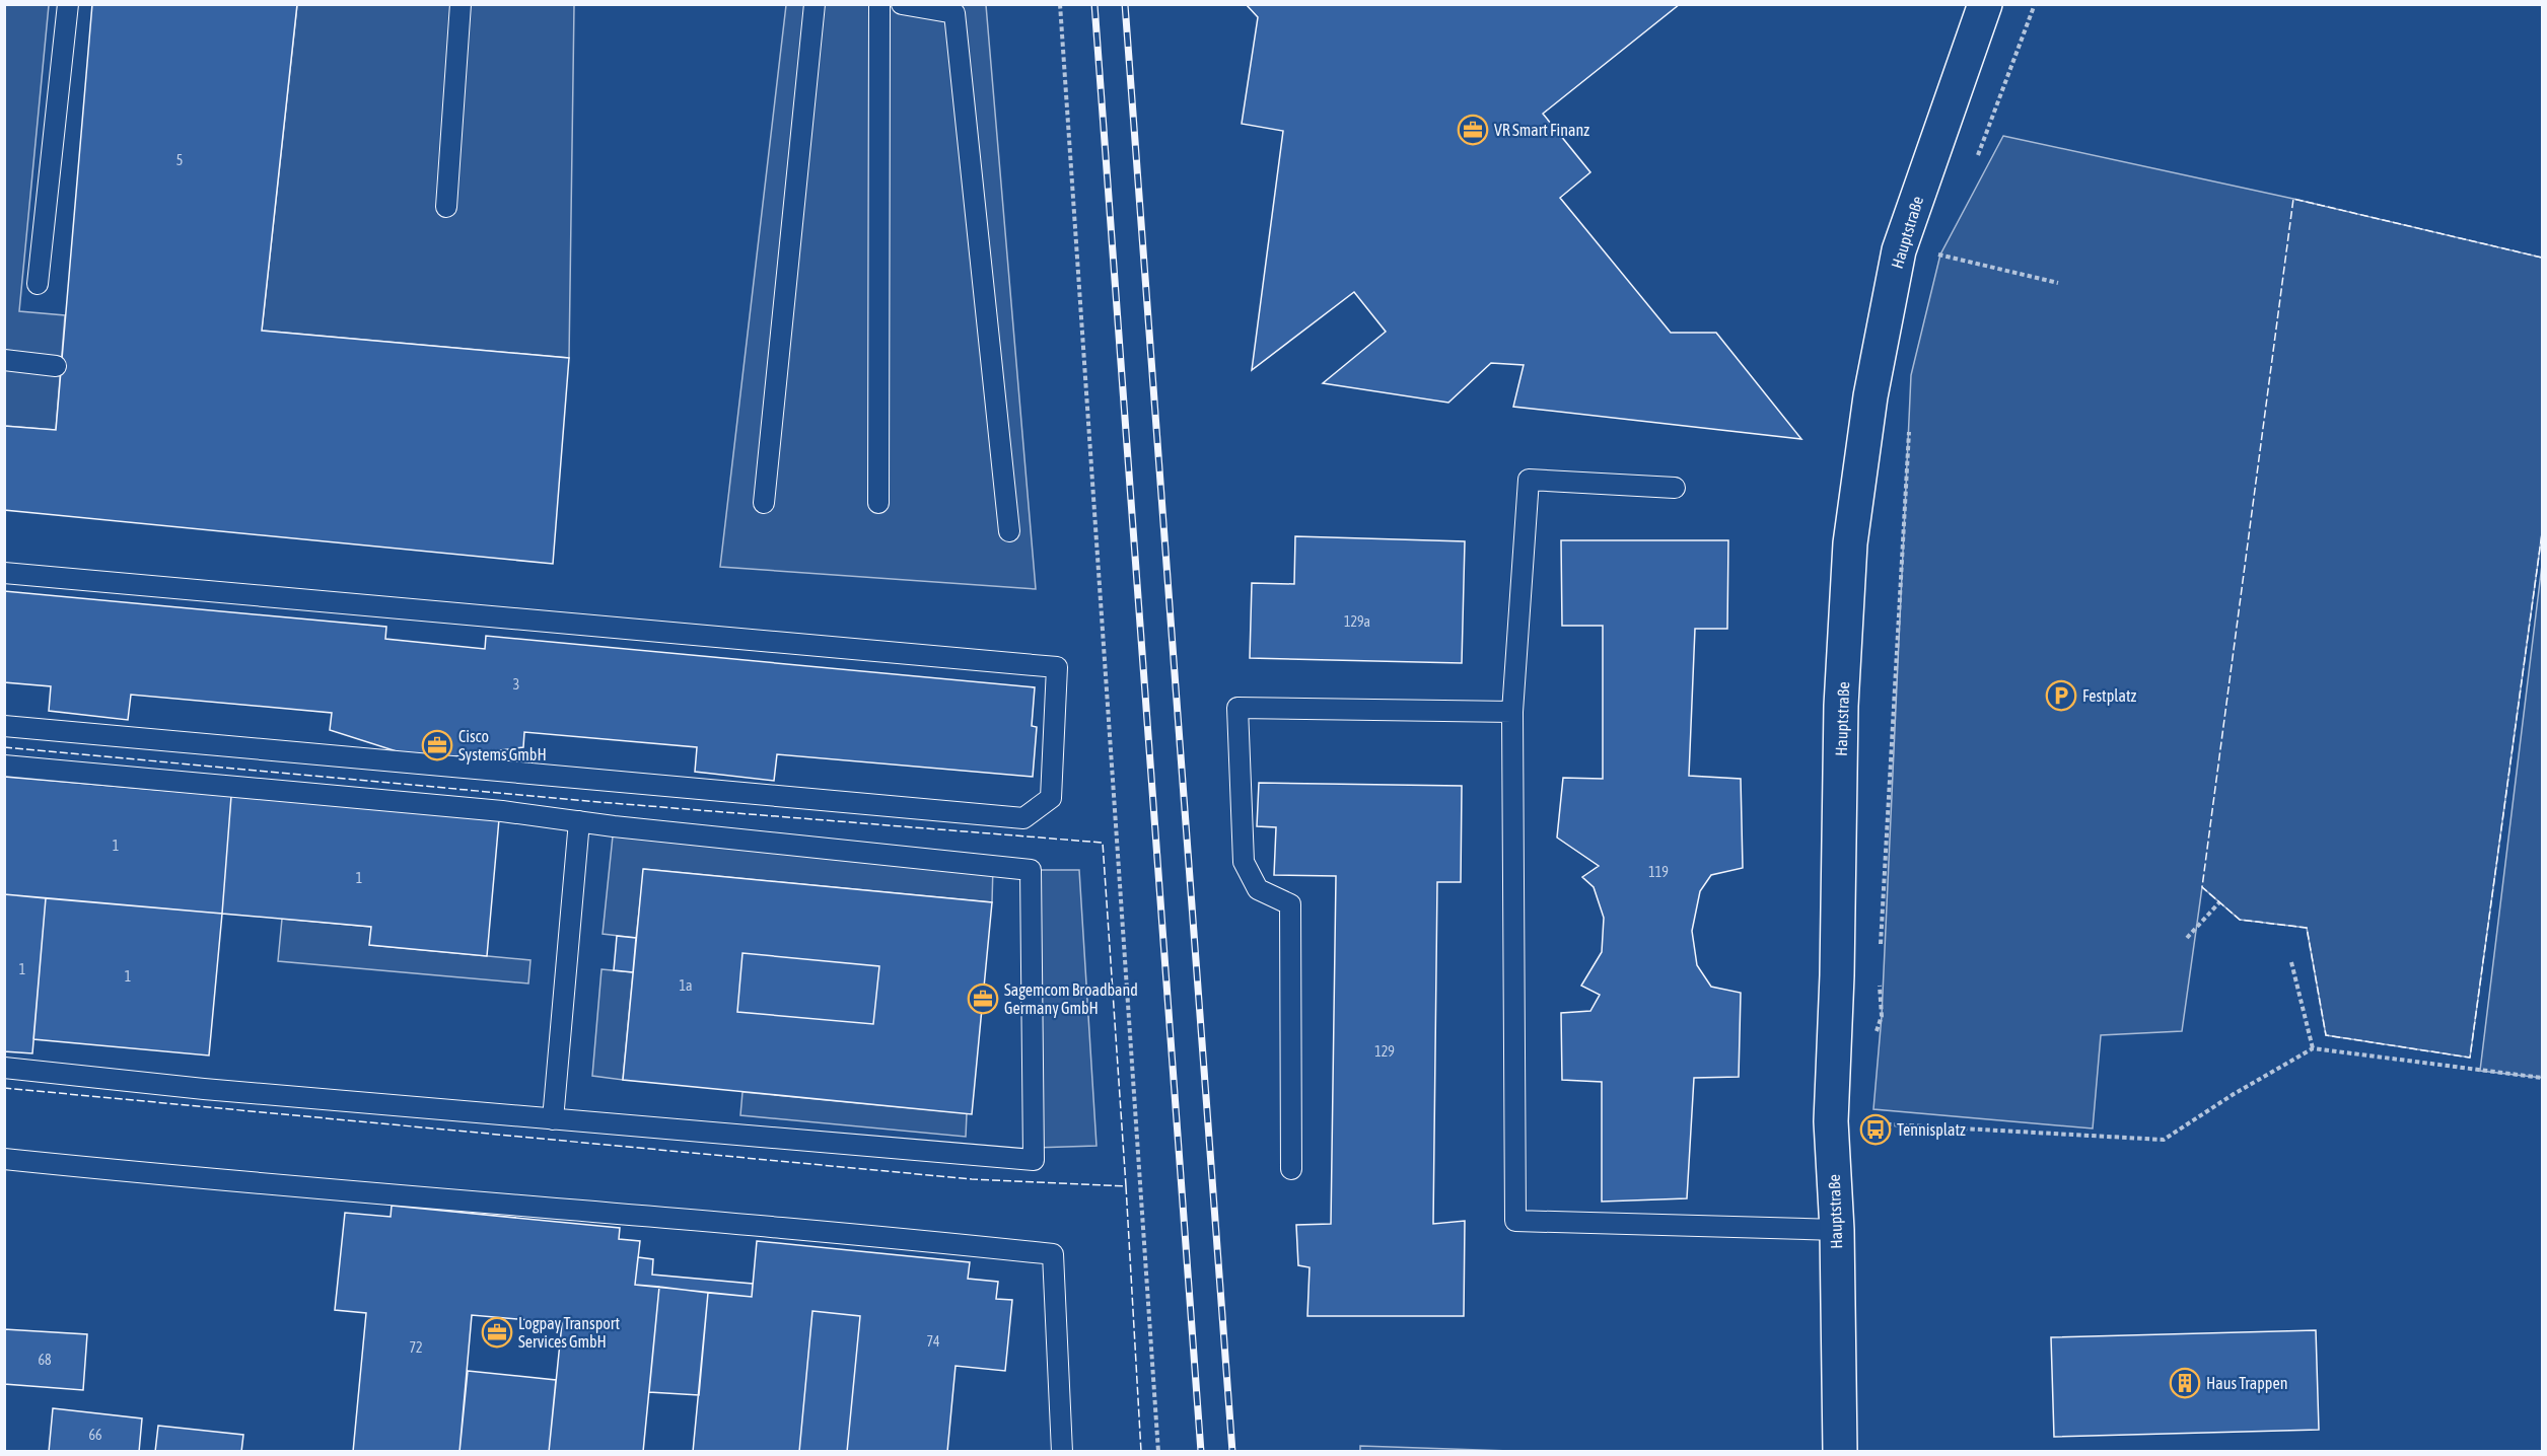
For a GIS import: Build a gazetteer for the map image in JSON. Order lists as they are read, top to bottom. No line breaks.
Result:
{"streets":{"street":["Hauptstraße"]},"places":{"office":["VR Smart Finanz","Cisco Systems GmbH","Sagemcom Broadband Germany GmbH","Logpay Transport Services GmbH"],"parking":["Festplatz"],"bus stop":["Tennisplatz"],"building":["Haus Trappen"]},"house_numbers":["5","129a","3","1","119","1","1","1","1a","129","74","72","68","66"]}
